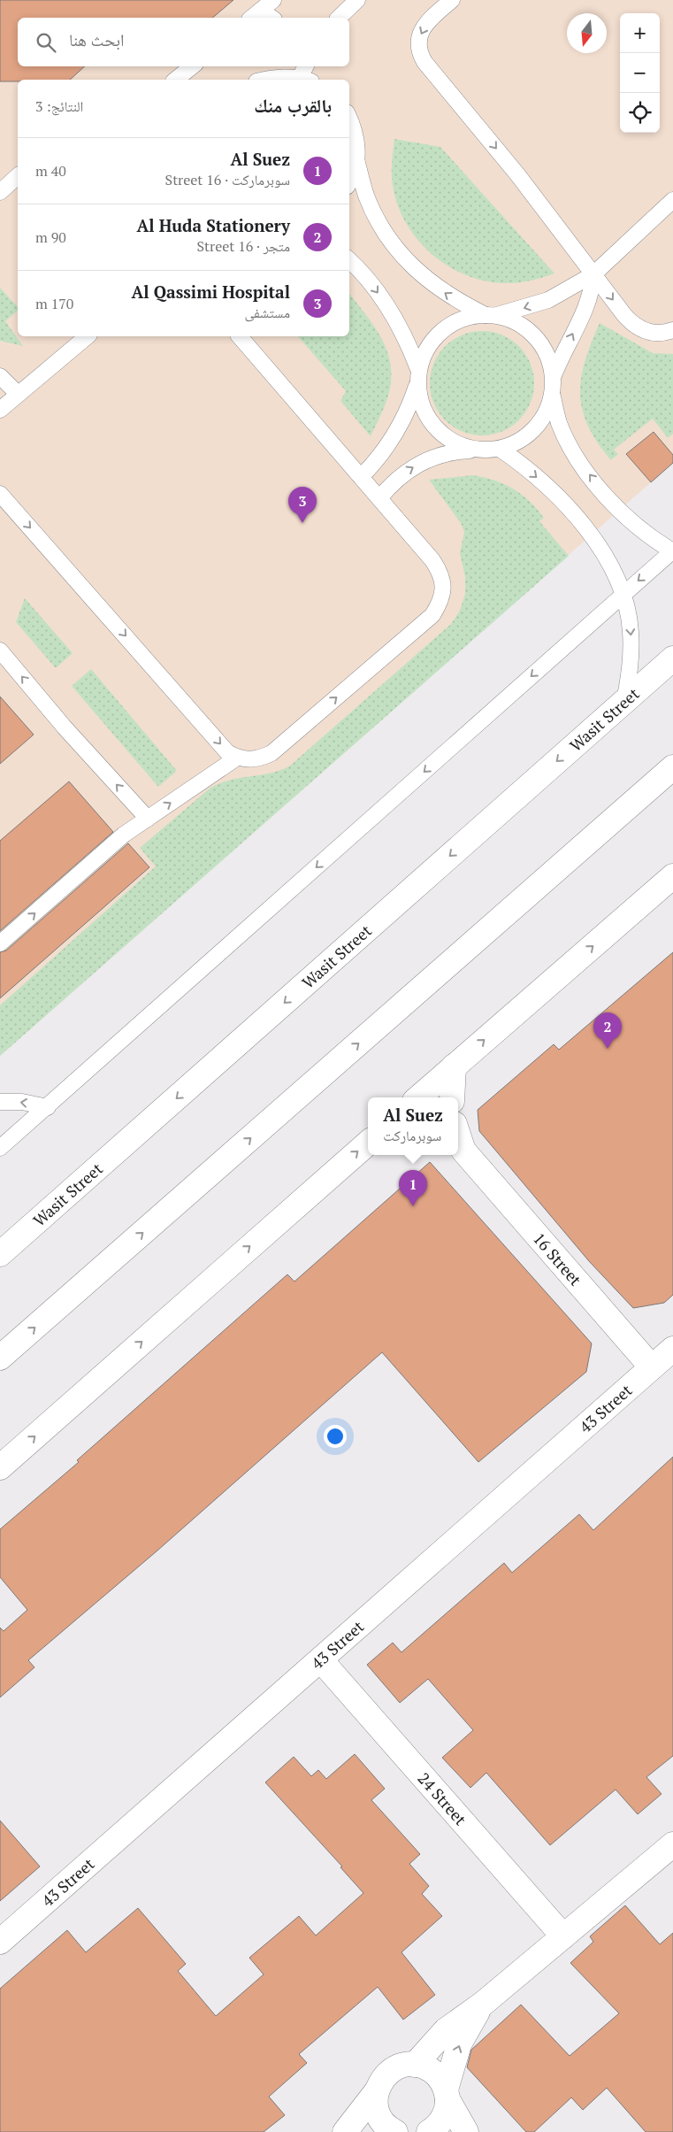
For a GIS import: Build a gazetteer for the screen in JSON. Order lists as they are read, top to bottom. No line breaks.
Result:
{"streets":{"street":["Wasit Street","16 Street","43 Street","24 Street"]},"crossings":[["16 Street","43 Street"],["43 Street","24 Street"]],"north":"bottom","page":{"map_buttons":["+","−"],"search":"ابحث هنا","heading":["بالقرب منك","النتائج: 3"],"list":[{"mark":"1","name":"Al Suez","note":"سوبرماركت · 16 Street","value":"40 m"},{"mark":"2","name":"Al Huda Stationery","note":"متجر · 16 Street","value":"90 m"},{"mark":"3","name":"Al Qassimi Hospital","note":"مستشفى","value":"170 m"}],"pins":["3","2","1"],"popup":["Al Suez","سوبرماركت"]}}
